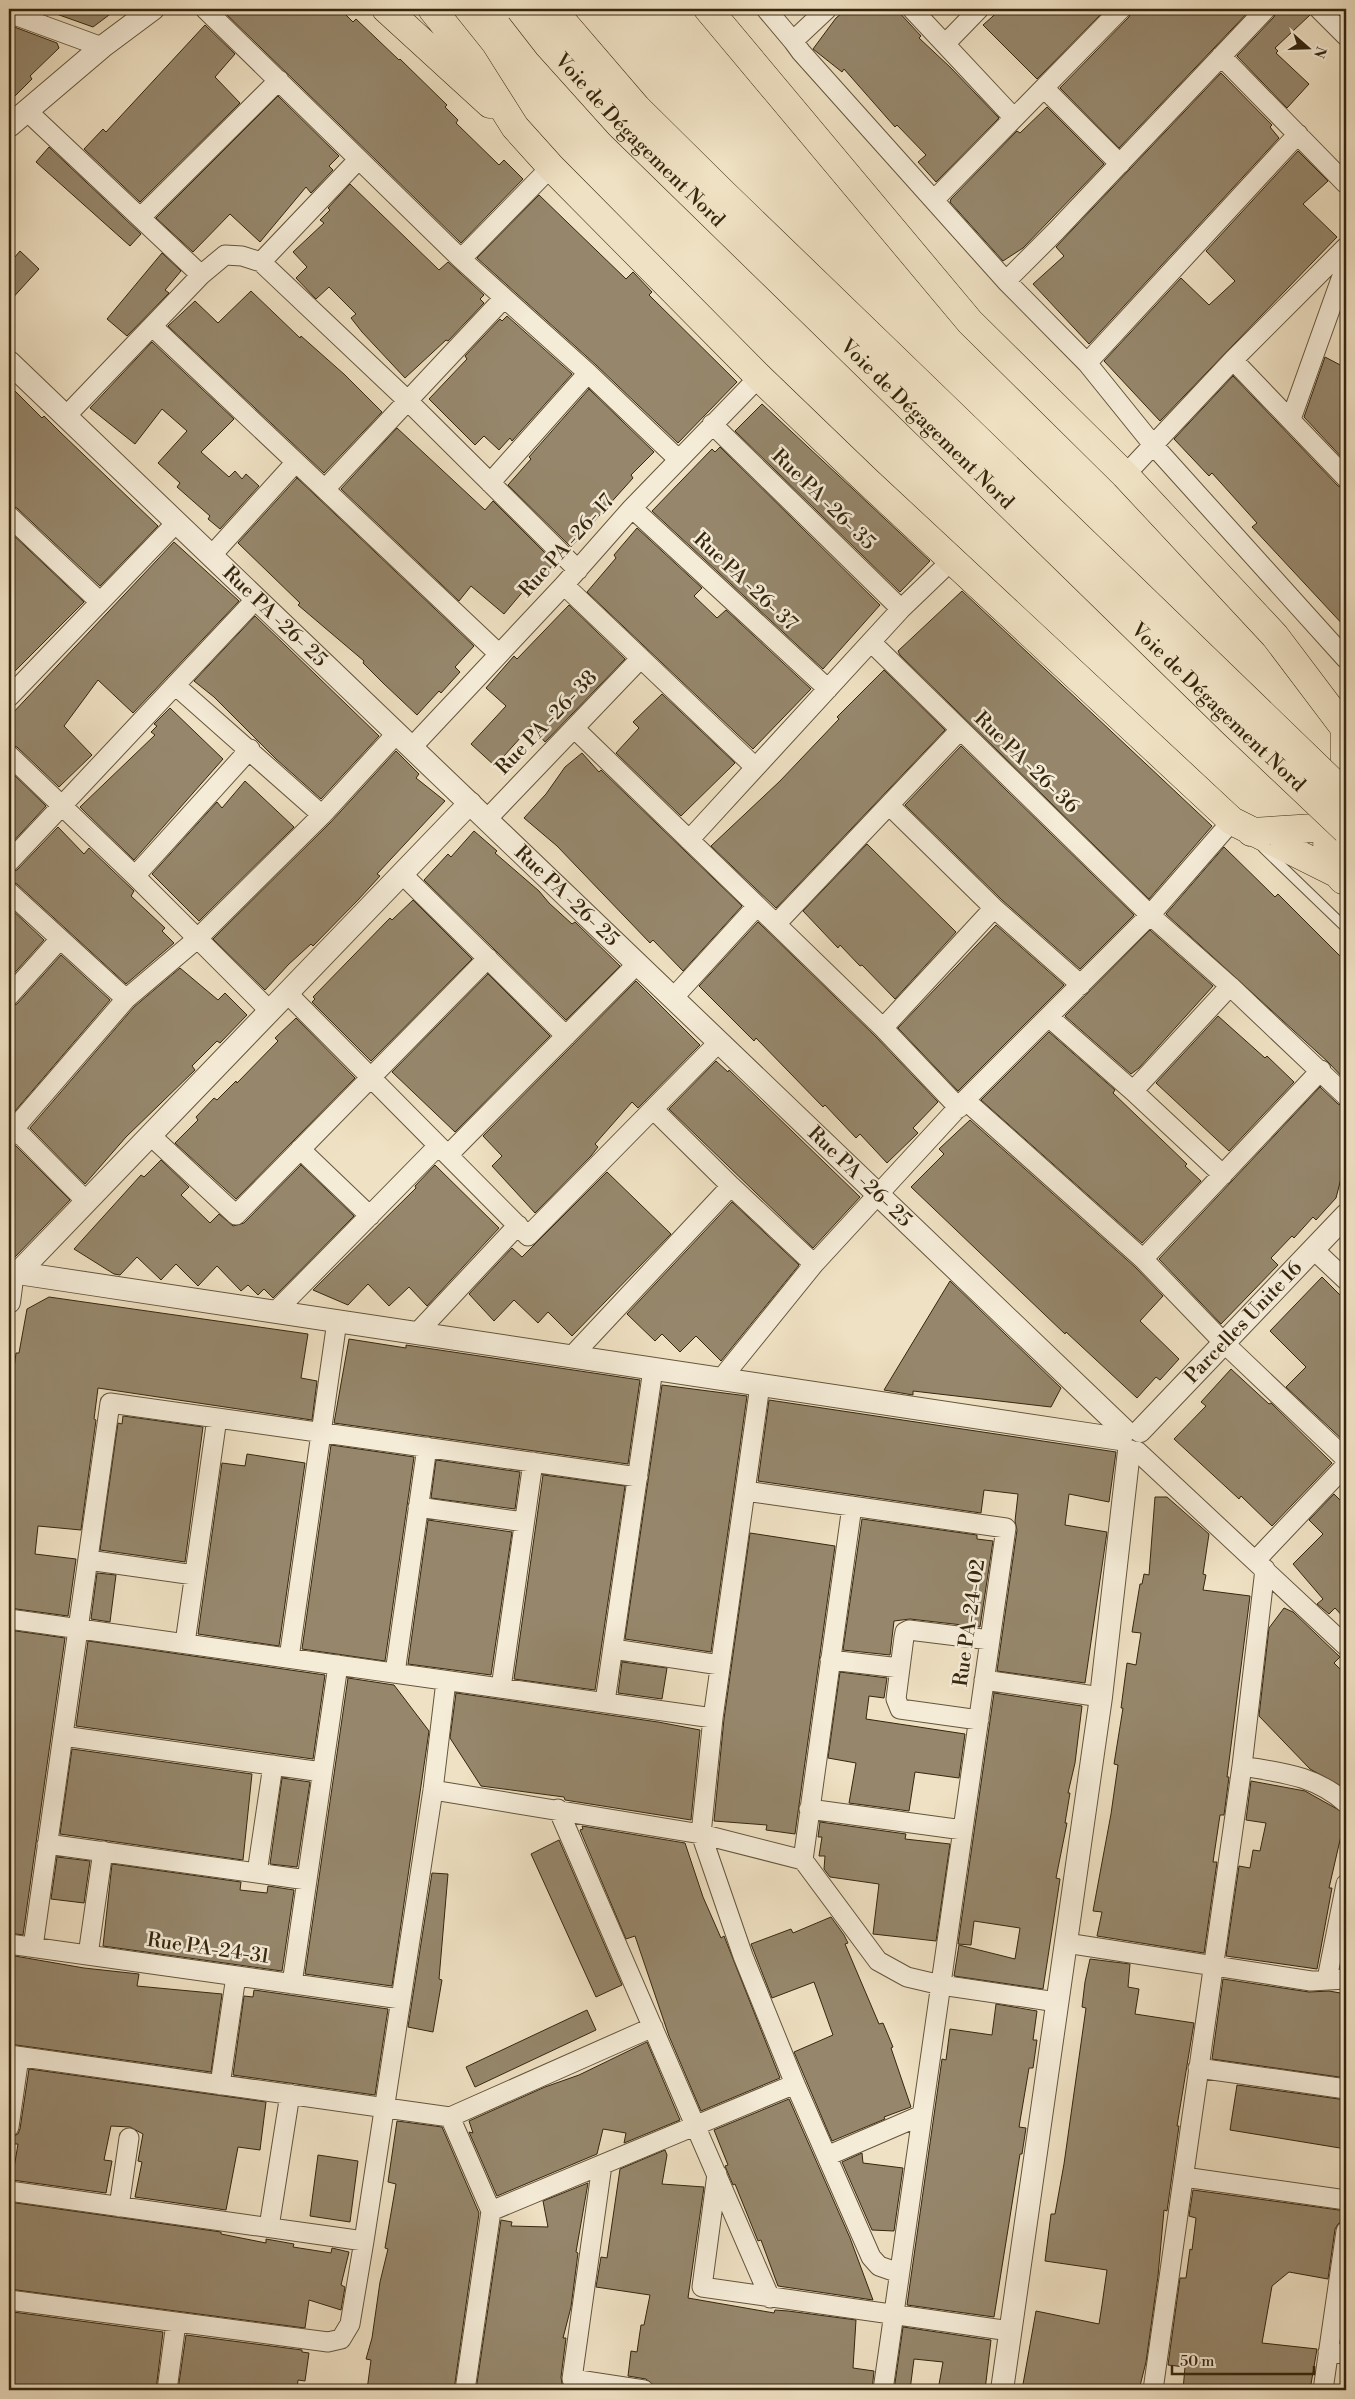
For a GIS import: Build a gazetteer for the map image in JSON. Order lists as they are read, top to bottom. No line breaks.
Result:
{"streets":{"main road":["Voie de Dégagement Nord"],"street":["Rue PA -26- 35","Rue PA -26- 17","Rue PA -26- 37","Rue PA -26- 25","Rue PA -26- 38","Rue PA -26- 36","Parcelles Unite 16","Rue PA-24-02","Rue PA-24-31"]},"crossings":[["Rue PA -26- 35","Rue PA -26- 17"],["Rue PA -26- 17","Rue PA -26- 37"],["Rue PA -26- 17","Rue PA -26- 25"],["Rue PA -26- 25","Rue PA -26- 38"],["Rue PA -26- 25","Parcelles Unite 16"]],"scale_bar":"50 m","north":"right"}
